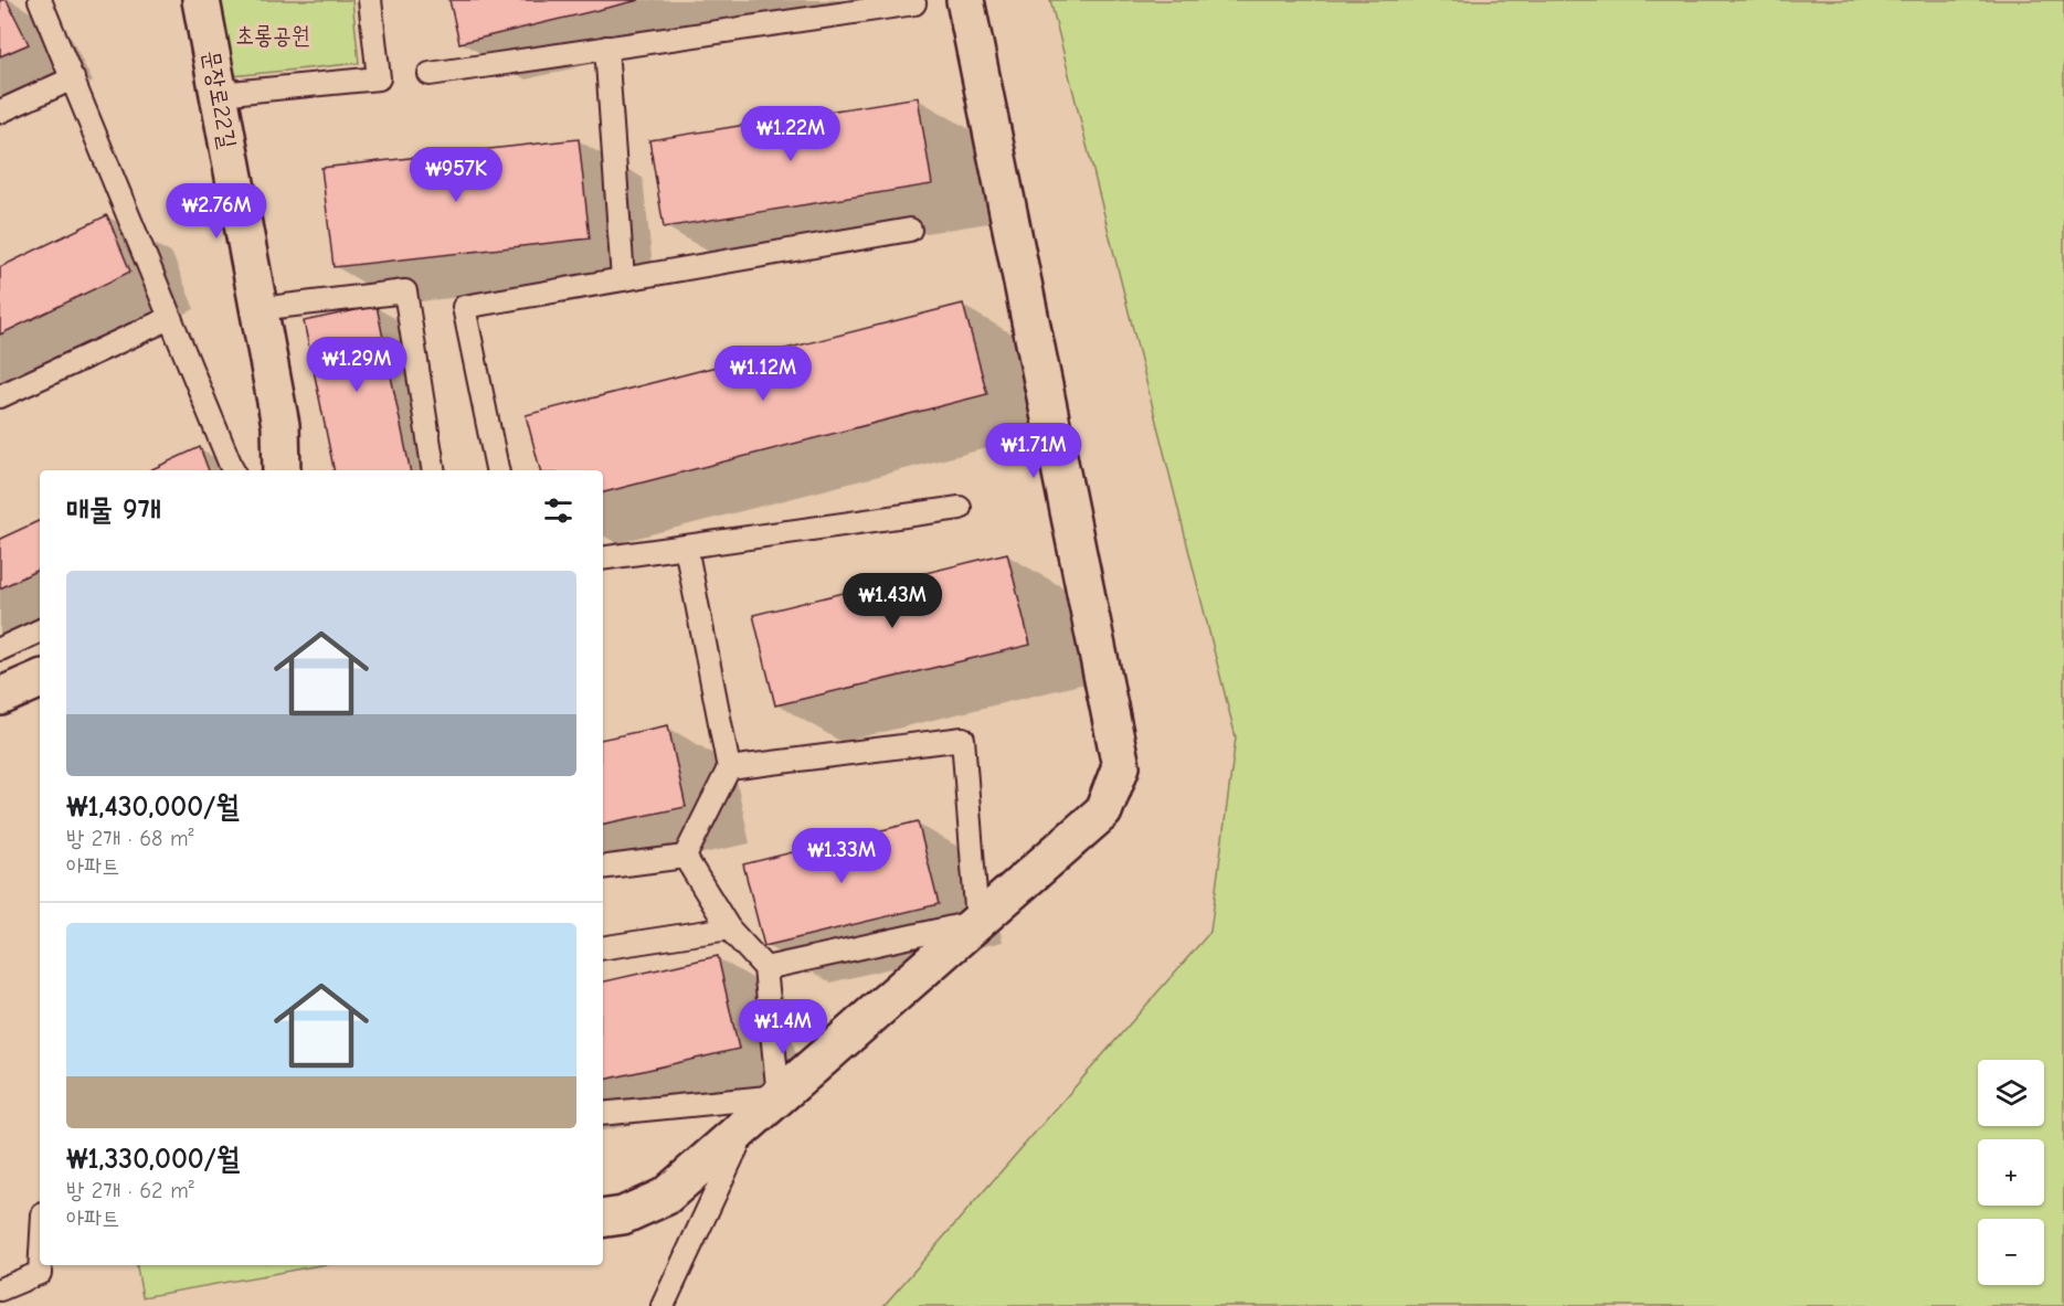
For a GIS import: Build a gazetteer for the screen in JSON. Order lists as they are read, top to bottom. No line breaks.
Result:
{"streets":{"street":["문장로22길"]},"parks":["초롱공원"],"page":{"price":["₩1.22M","₩957K","₩2.76M","₩1.29M","₩1.12M","₩1.71M","₩1.43M","₩1.33M","₩1.4M"],"heading":"매물 9개","list":[{"name":"₩1,430,000/월","note":"방 2개 · 68 m² · 아파트"},{"name":"₩1,330,000/월","note":"방 2개 · 62 m² · 아파트"}],"map_buttons":["+","−"]}}
